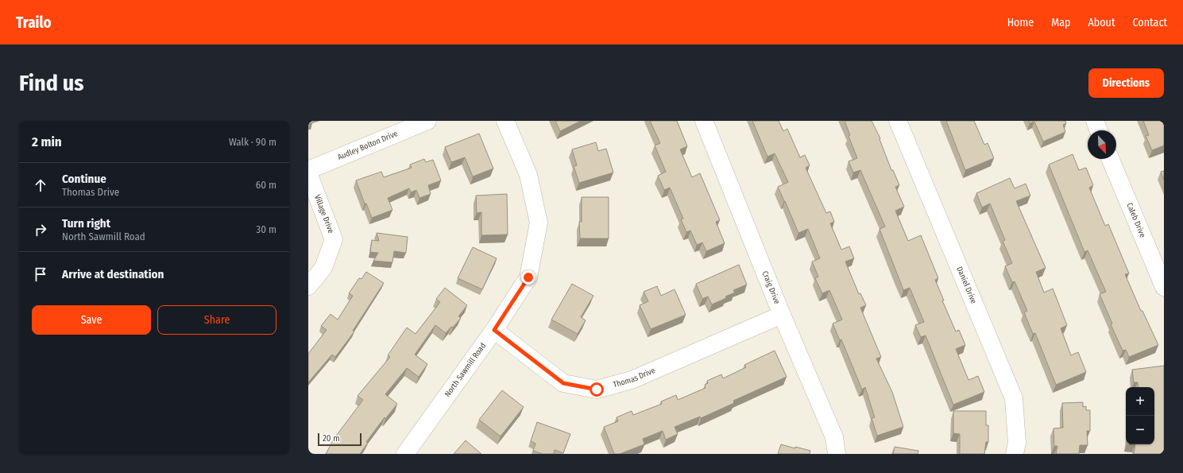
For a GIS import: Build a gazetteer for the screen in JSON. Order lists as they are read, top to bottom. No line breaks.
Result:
{"streets":{"street":["Audley Bolton Drive","Village Drive","Caleb Drive","Daniel Drive","Craig Drive","North Sawmill Road","Thomas Drive"]},"crossings":[["Craig Drive","Thomas Drive"],["North Sawmill Road","Thomas Drive"]],"scale_bar":"20 m","north":"bottom right","page":{"header":"Trailo","nav":["Home","Map","About","Contact"],"buttons":["Directions",["Save","Share"]],"title":"Find us","heading":["2 min","Walk · 90 m"],"list":[["Continue","Thomas Drive","60 m"],["Turn right","North Sawmill Road","30 m"],"Arrive at destination"],"map_buttons":["+","−"],"scale":"20 m"}}
